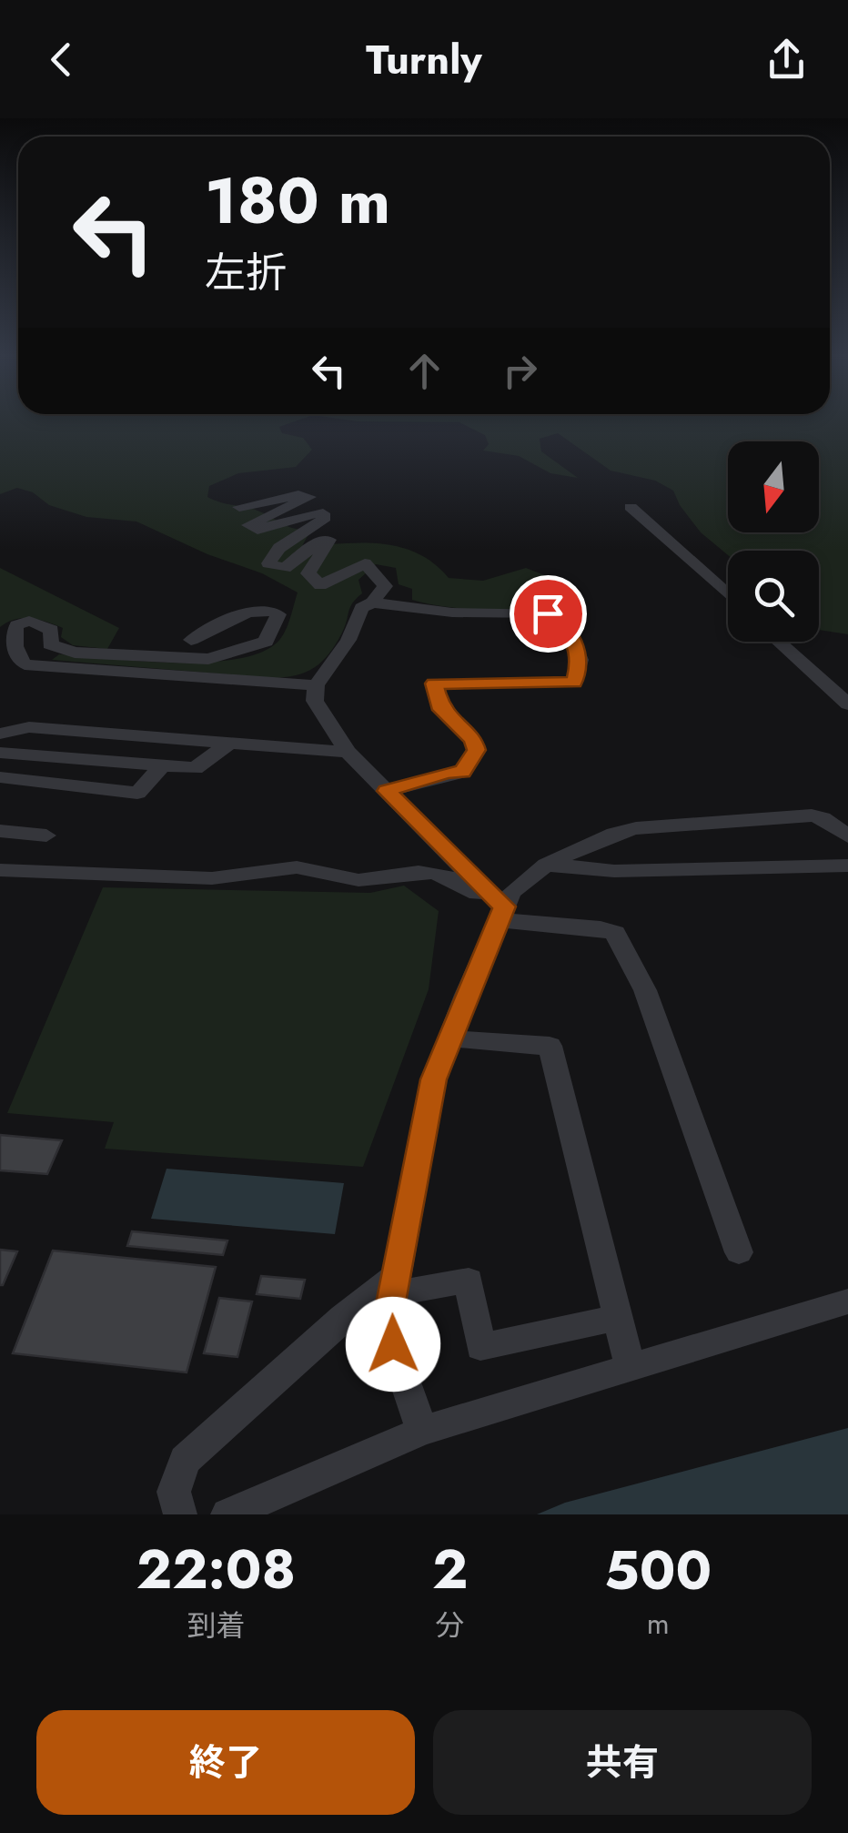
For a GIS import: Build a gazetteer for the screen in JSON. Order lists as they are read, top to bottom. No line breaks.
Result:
{"north":"bottom","page":{"header":"Turnly","turn":["180 m","左折"],"eta":["22:08","到着","2","分","500","m"],"buttons":["終了","共有"]}}
